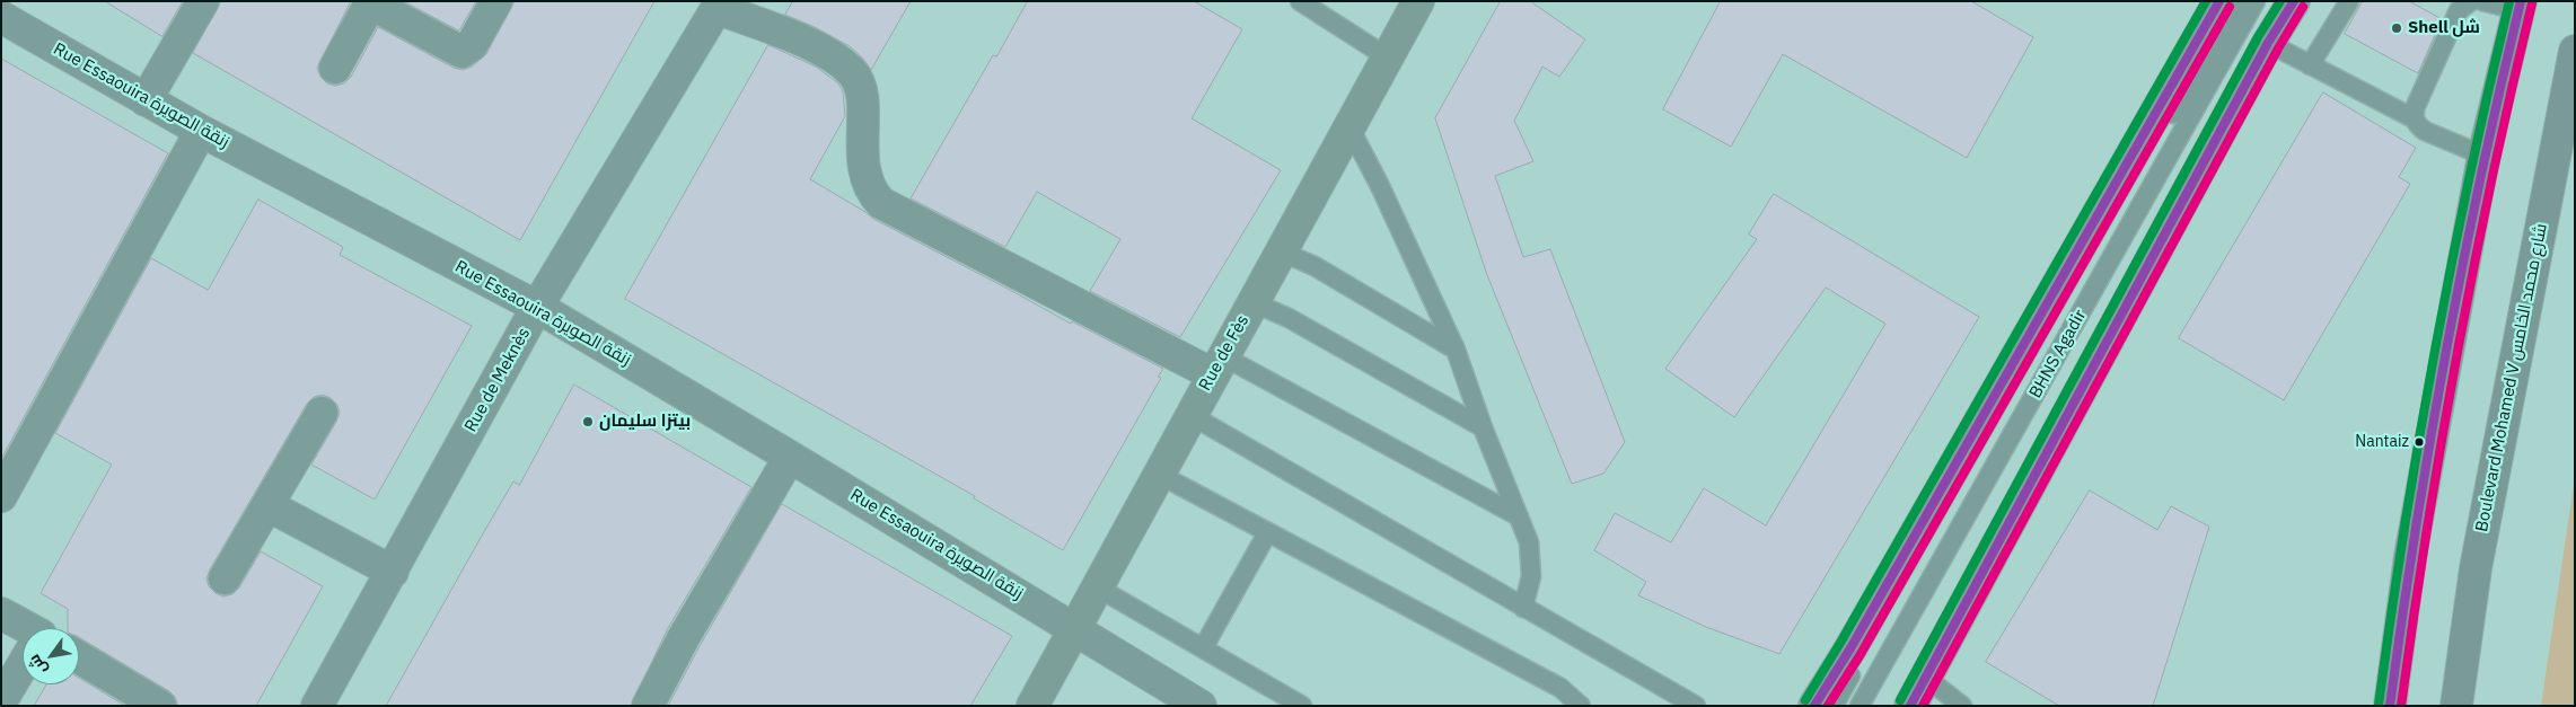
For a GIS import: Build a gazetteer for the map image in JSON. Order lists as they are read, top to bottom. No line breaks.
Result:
{"streets":{"main road":["Boulevard Mohamed V شارع محمد الخامس"],"street":["Rue Essaouira زنقة الصويرة","Rue de Fès","Rue de Meknès"],"lane":["BHNS Agadir"]},"crossings":[["Rue Essaouira زنقة الصويرة","Rue de Fès"],["Rue Essaouira زنقة الصويرة","Rue de Meknès"]],"places":["Shell شل","بيتزا سليمان","Nantaiz"],"north":"bottom left"}
